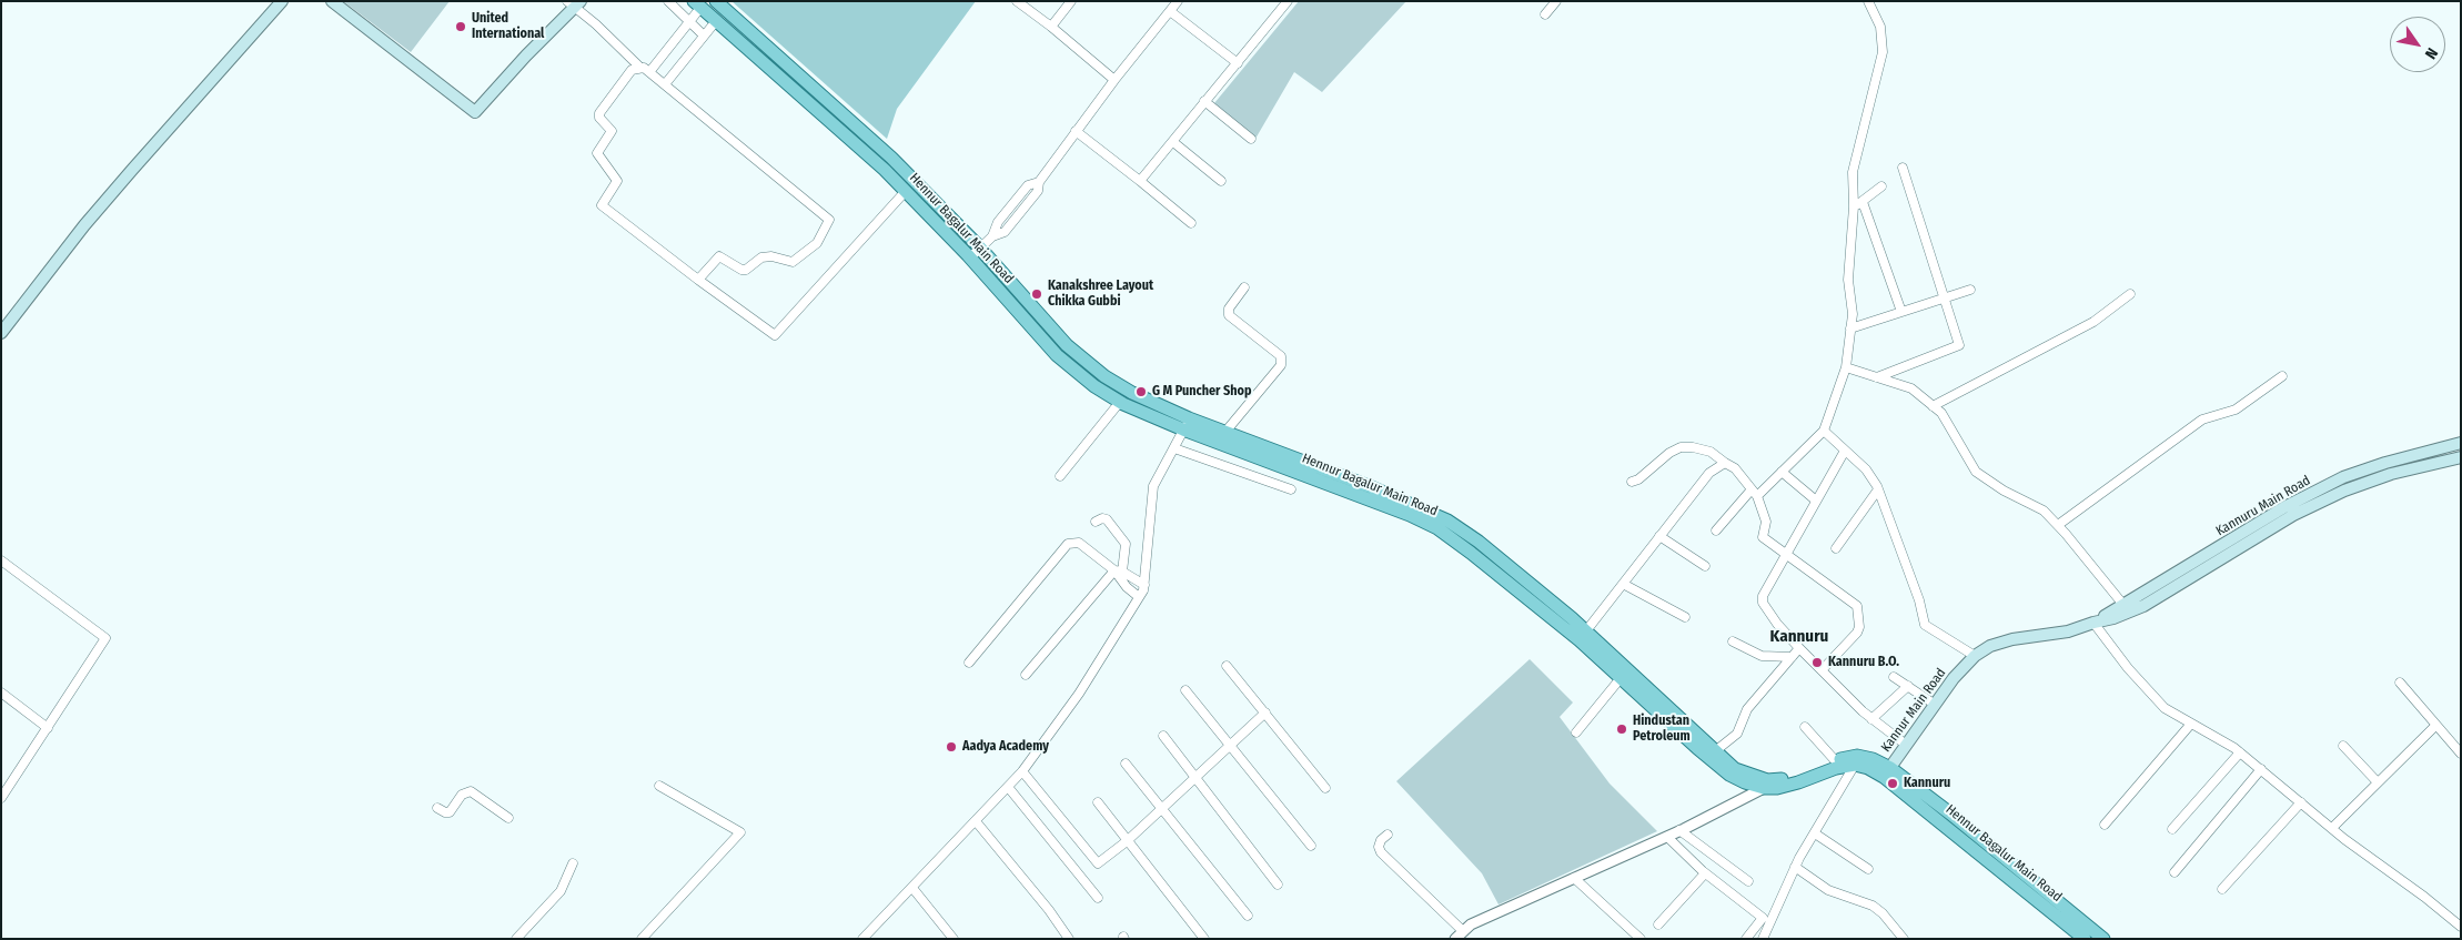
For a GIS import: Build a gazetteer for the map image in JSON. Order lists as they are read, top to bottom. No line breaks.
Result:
{"streets":{"main road":["Hennur Bagalur Main Road","Kannuru Main Road","Kannur Main Road"]},"crossings":[["Hennur Bagalur Main Road","Kannur Main Road"],["Kannuru Main Road","Kannur Main Road"]],"districts":["Kannuru"],"places":["United International","Kanakshree Layout Chikka Gubbi","G M Puncher Shop","Kannuru B.O.","Hindustan Petroleum","Aadya Academy","Kannuru"],"north":"bottom right"}
